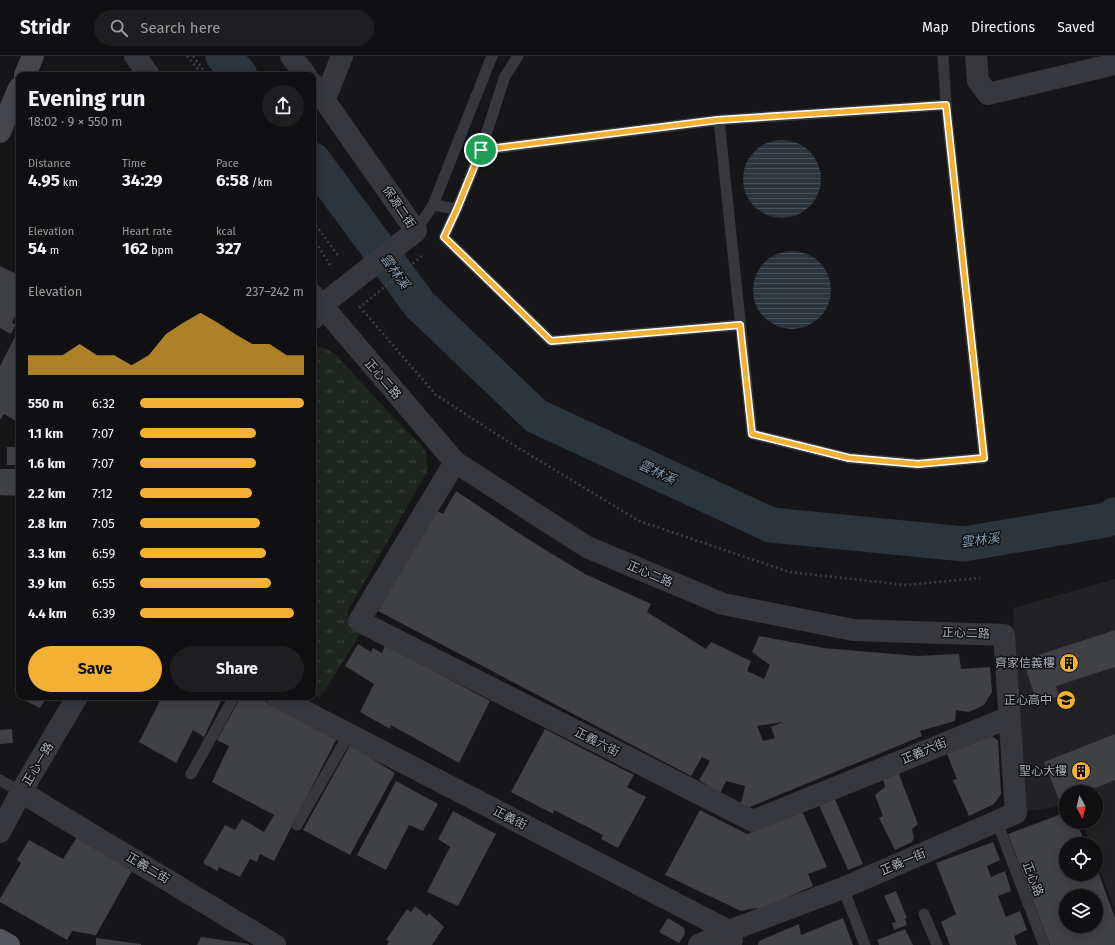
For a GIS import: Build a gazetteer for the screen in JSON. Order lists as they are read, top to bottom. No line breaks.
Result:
{"streets":{"street":["保源二街","正心二路","正義六街","正心一路","正義街","正義一街","正義二街"],"lane":["正心路"]},"crossings":[["保源二街","正心二路"],["正心二路","正義六街"],["正心二路","正義一街"],["正義六街","正義一街"],["正心一路","正義二街"],["正義街","正義一街"],["正義一街","正心路"]],"water":["雲林溪"],"places":{"building":["齊家信義樓","聖心大樓"],"school or university":["正心高中"]},"north":"bottom","page":{"header":"Stridr","search":"Search here","nav":["Map","Directions","Saved"],"heading":["Evening run","18:02 · 9 × 550 m"],"stats":[["Distance","4.95 km"],["Time","34:29"],["Pace","6:58 /km"],["Elevation","54 m"],["Heart rate","162 bpm"],["kcal","327"]],"chart":["Elevation","237–242 m"],"list":[{"name":"550 m","note":"6:32"},{"name":"1.1 km","note":"7:07"},{"name":"1.6 km","note":"7:07"},{"name":"2.2 km","note":"7:12"},{"name":"2.8 km","note":"7:05"},{"name":"3.3 km","note":"6:59"},{"name":"3.9 km","note":"6:55"},{"name":"4.4 km","note":"6:39"}],"buttons":["Save","Share"]}}
